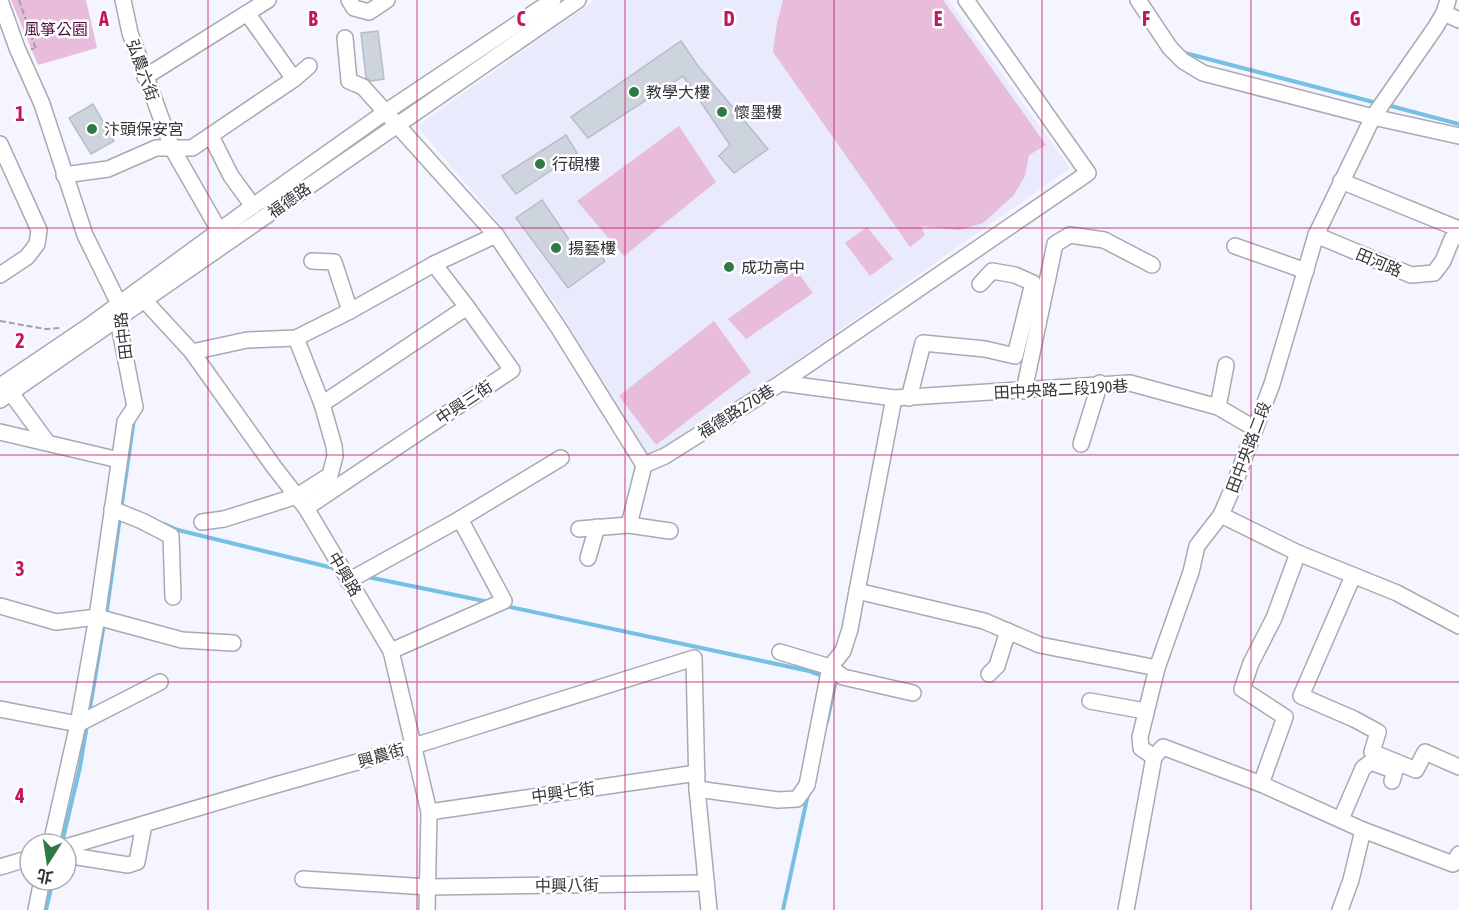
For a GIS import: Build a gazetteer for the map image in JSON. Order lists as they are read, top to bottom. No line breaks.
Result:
{"streets":{"street":["弘農六街","福德路","田河路","田中路","田中央路二段190巷","中興三街","福德路270巷","田中央路二段","中興路","興農街","中興七街","中興八街"]},"crossings":[["弘農六街","福德路"],["福德路","田中路"],["福德路","中興路"],["田河路","田中央路二段"],["田中央路二段190巷","福德路270巷"],["田中央路二段190巷","田中央路二段"],["中興三街","中興路"],["中興路","興農街"],["中興路","中興七街"],["中興路","中興八街"],["興農街","中興七街"]],"parks":["風箏公園"],"places":["教學大樓","懷墨樓","汴頭保安宮","行硯樓","揚藝樓","成功高中"],"north":"bottom","grid":{"columns":["A","B","C","D","E","F","G"],"rows":["1","2","3","4"]}}
